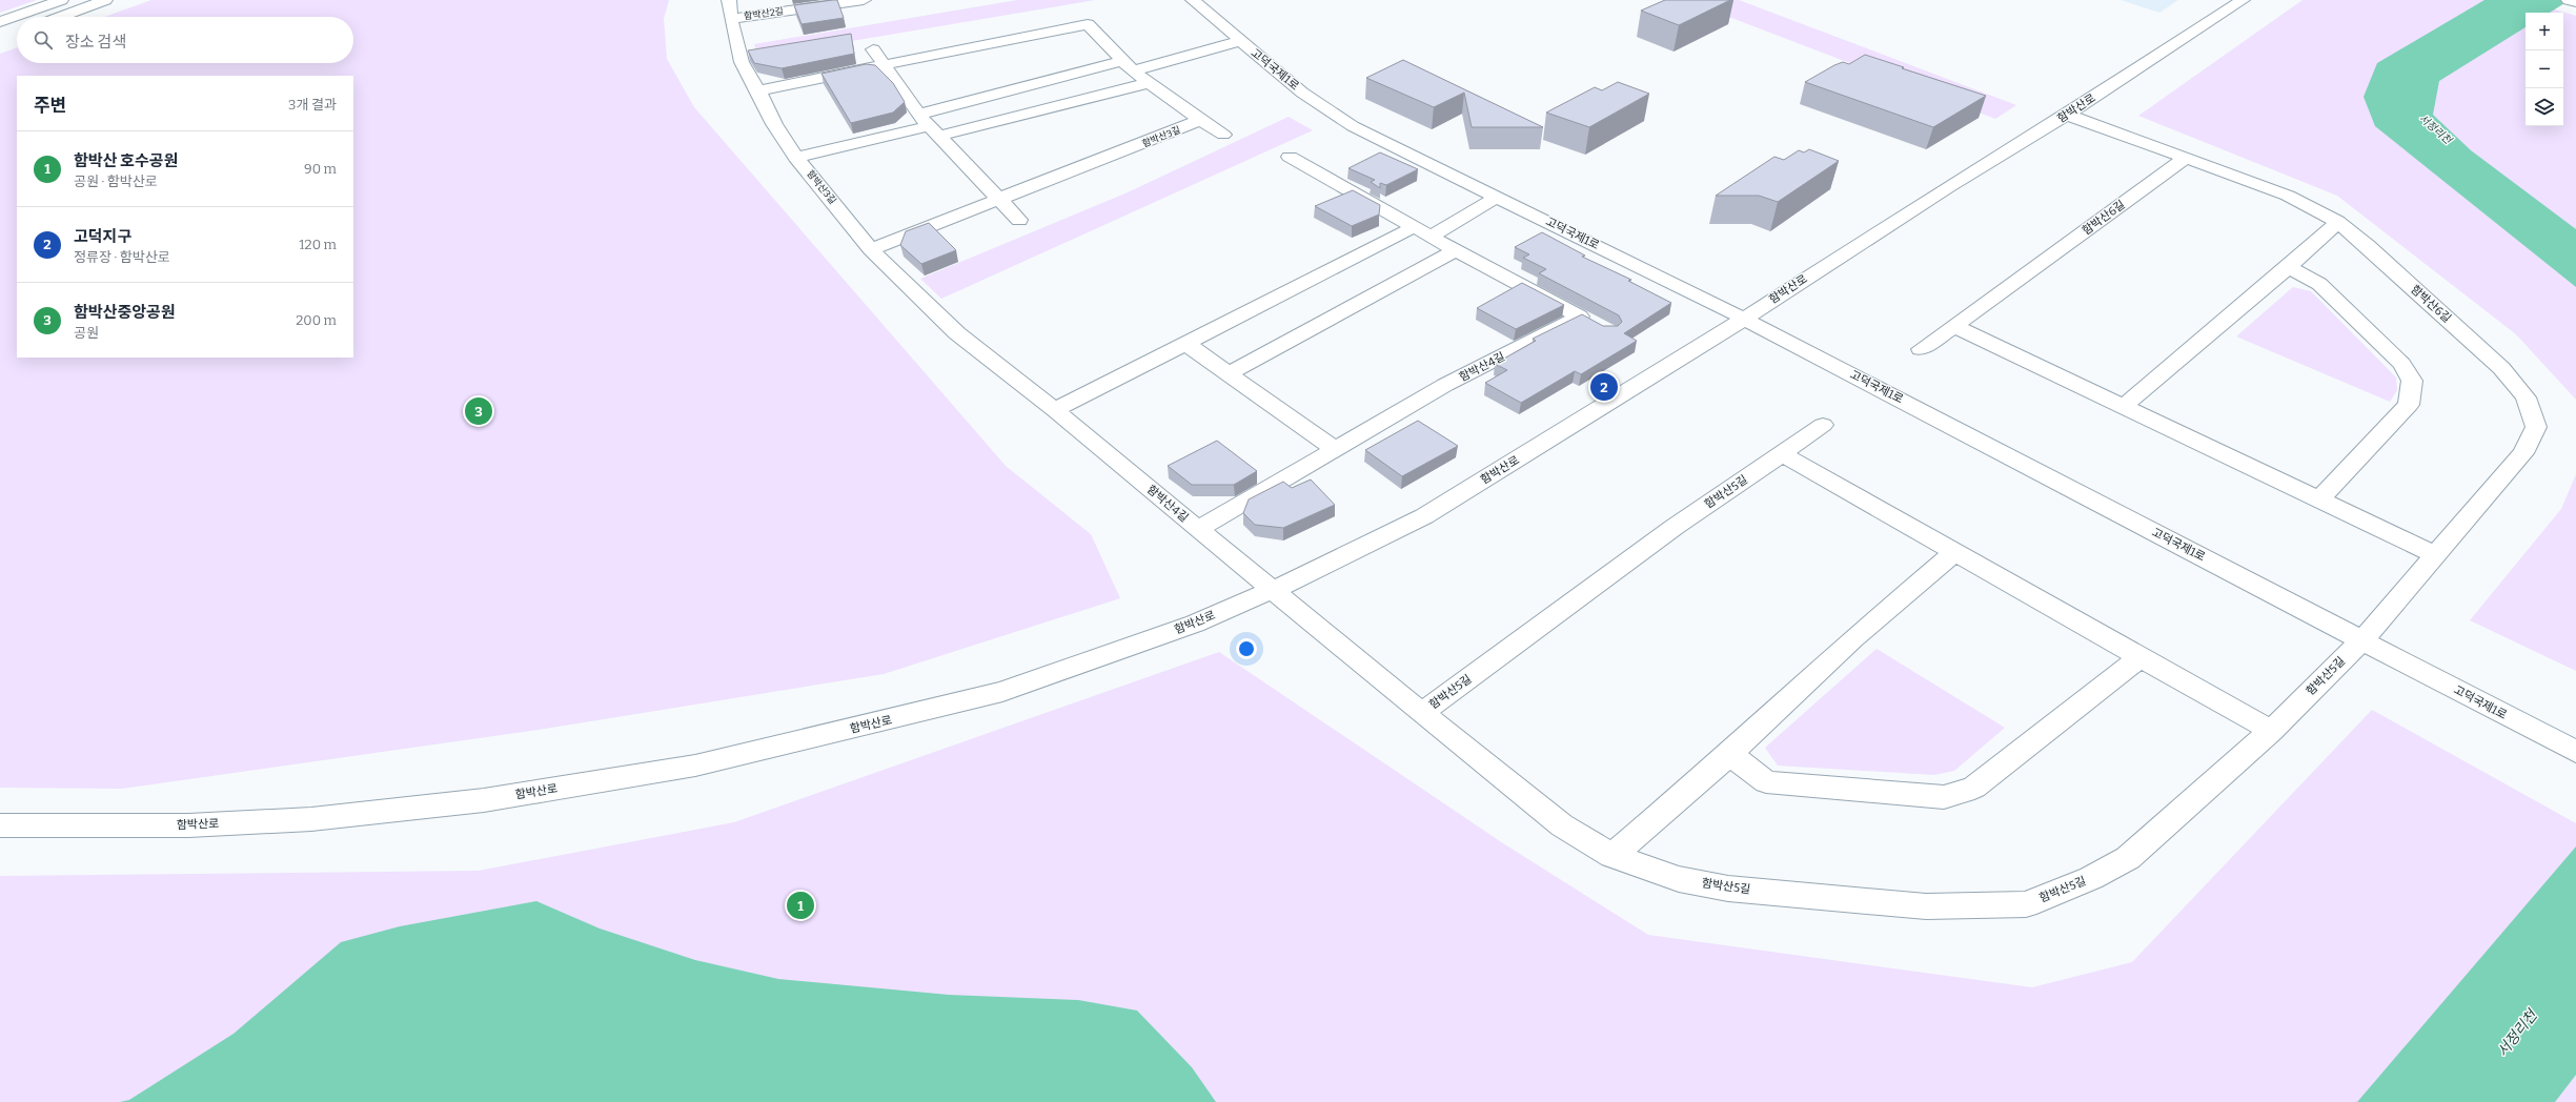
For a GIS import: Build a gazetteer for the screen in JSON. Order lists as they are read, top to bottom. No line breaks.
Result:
{"streets":{"street":["함박산2길","고덕국제1로","함박산로","함박산3길","함박산6길","함박산4길","함박산5길"]},"crossings":[["고덕국제1로","함박산로"],["고덕국제1로","함박산6길"],["고덕국제1로","함박산5길"],["함박산3길","함박산4길"],["함박산6길","함박산5길"]],"water":["서정리천"],"page":{"map_buttons":["+","−"],"search":"장소 검색","heading":["주변","3개 결과"],"list":[{"mark":"1","name":"함박산 호수공원","note":"공원 · 함박산로","value":"90 m"},{"mark":"2","name":"고덕지구","note":"정류장 · 함박산로","value":"120 m"},{"mark":"3","name":"함박산중앙공원","note":"공원","value":"200 m"}],"pins":["2","3","1"]}}
